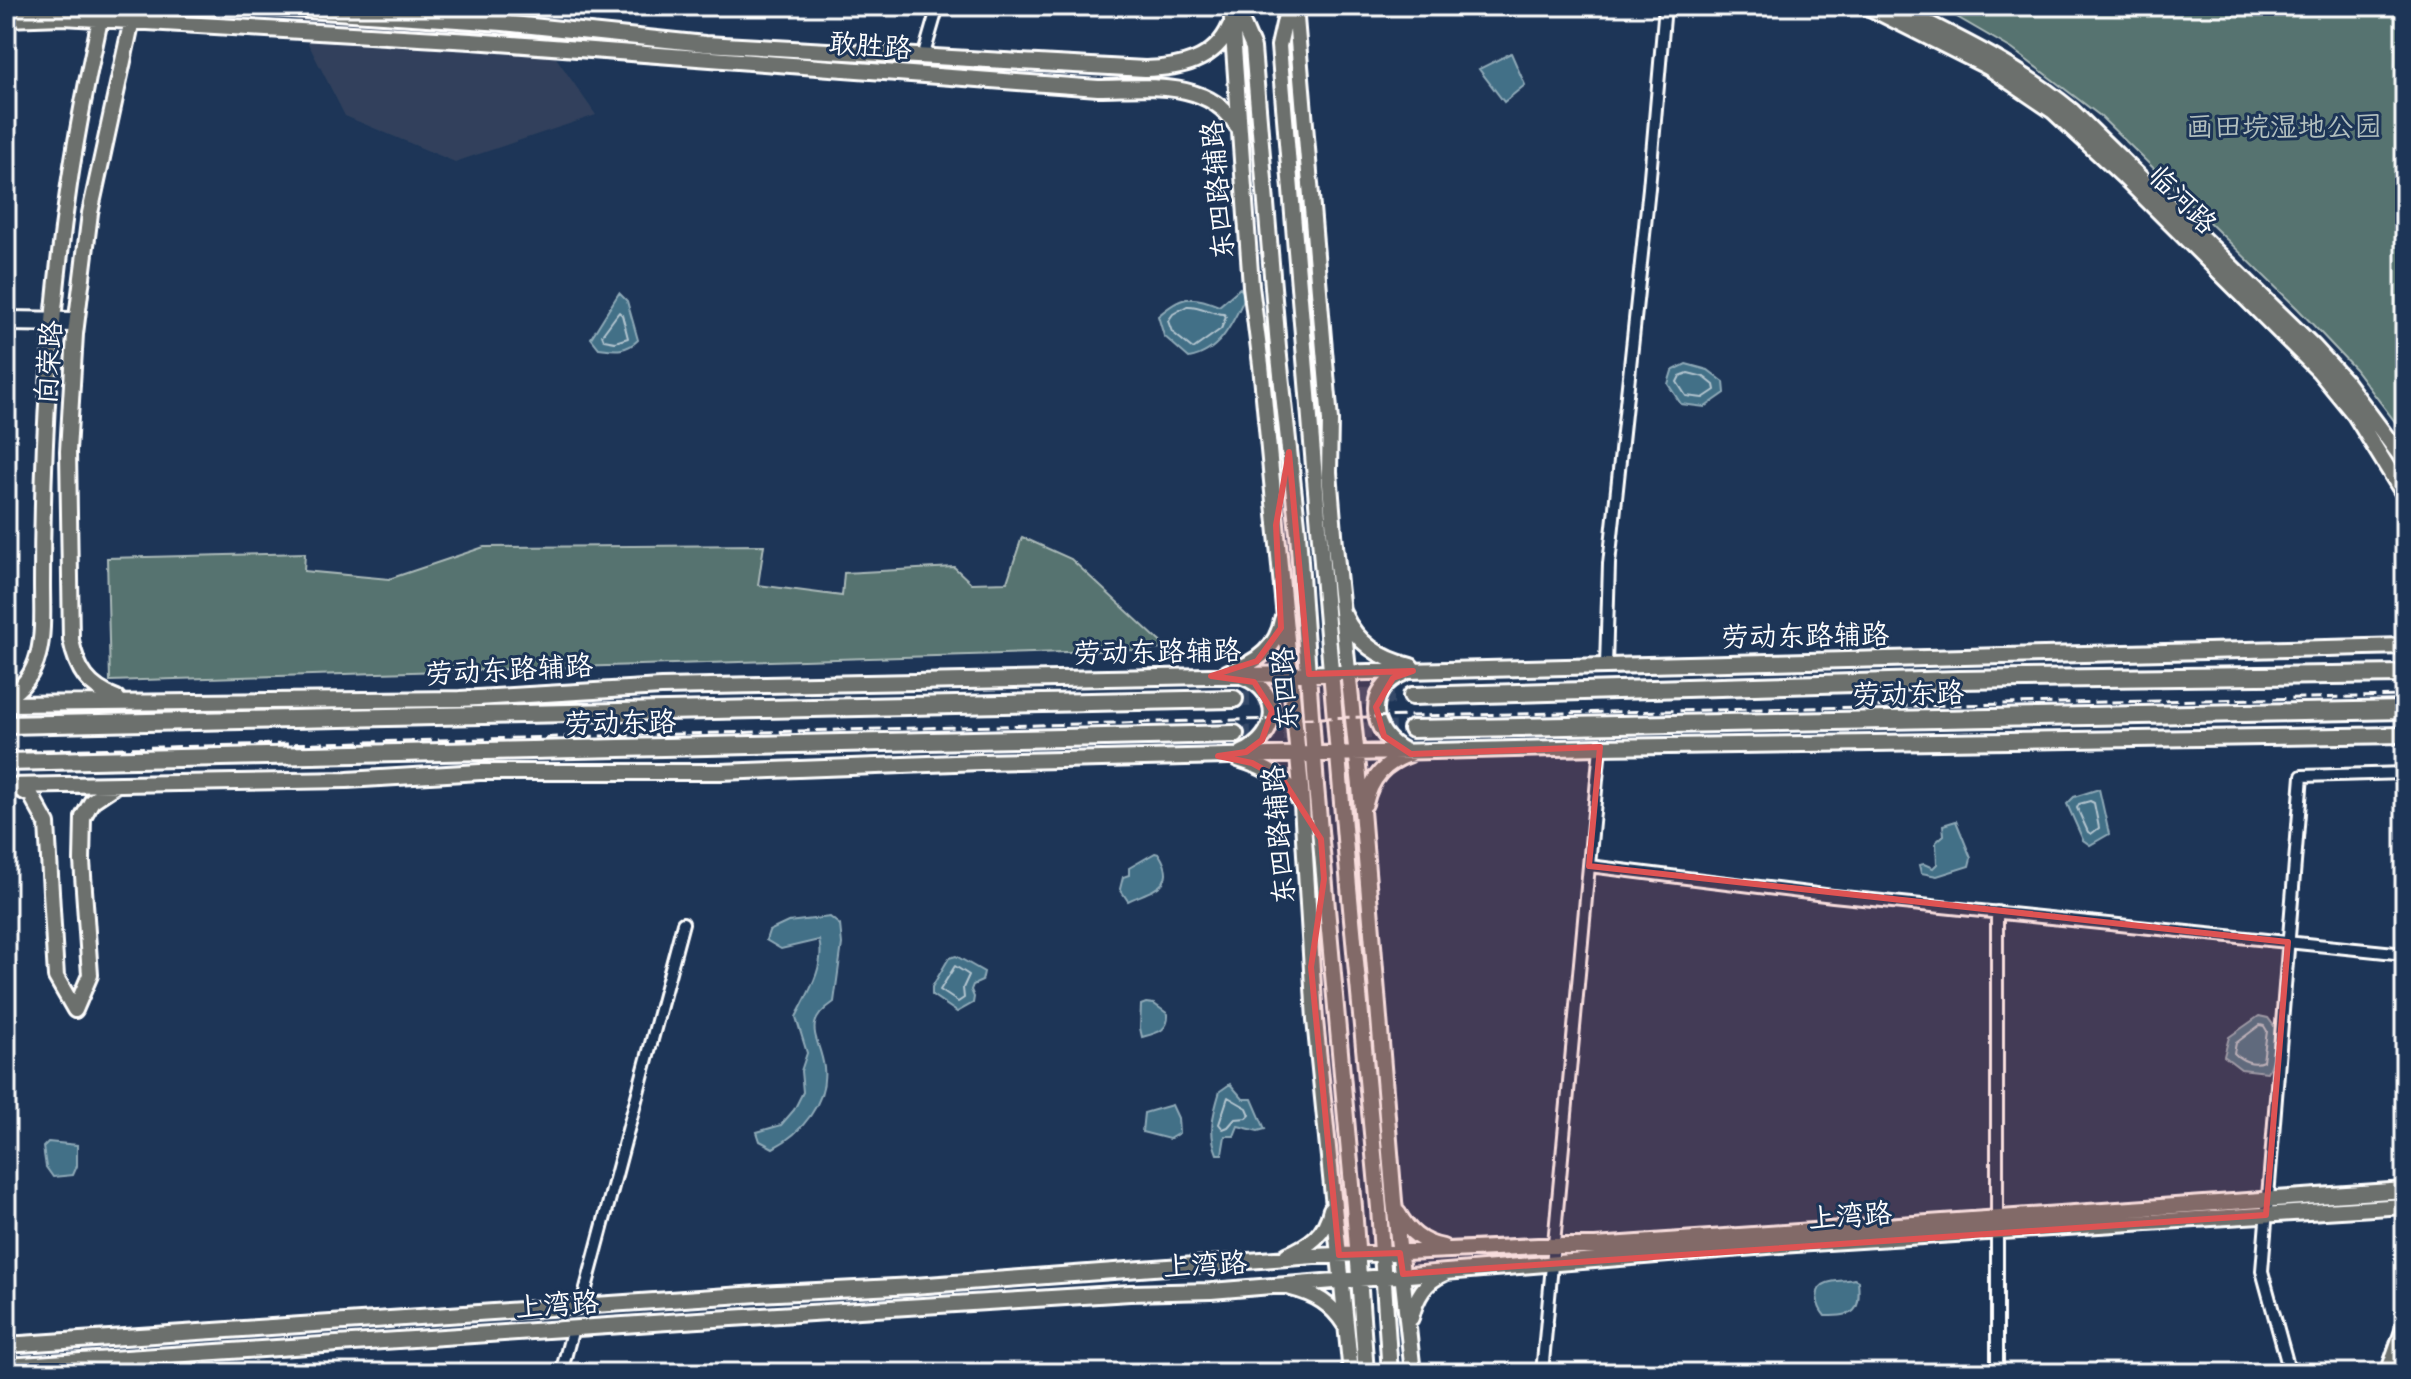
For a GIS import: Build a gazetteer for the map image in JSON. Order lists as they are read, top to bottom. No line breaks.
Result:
{"streets":{"highway":["劳动东路"],"main road":["敢胜路","东四路辅路","临河路","向荣路","劳动东路辅路","东四路","上湾路"]},"crossings":[["敢胜路","东四路辅路"],["敢胜路","向荣路"],["东四路辅路","劳动东路辅路"],["东四路辅路","东四路"],["东四路辅路","上湾路"],["向荣路","劳动东路辅路"],["劳动东路辅路","东四路"],["东四路","上湾路"]],"parks":["画田垸湿地公园"]}
